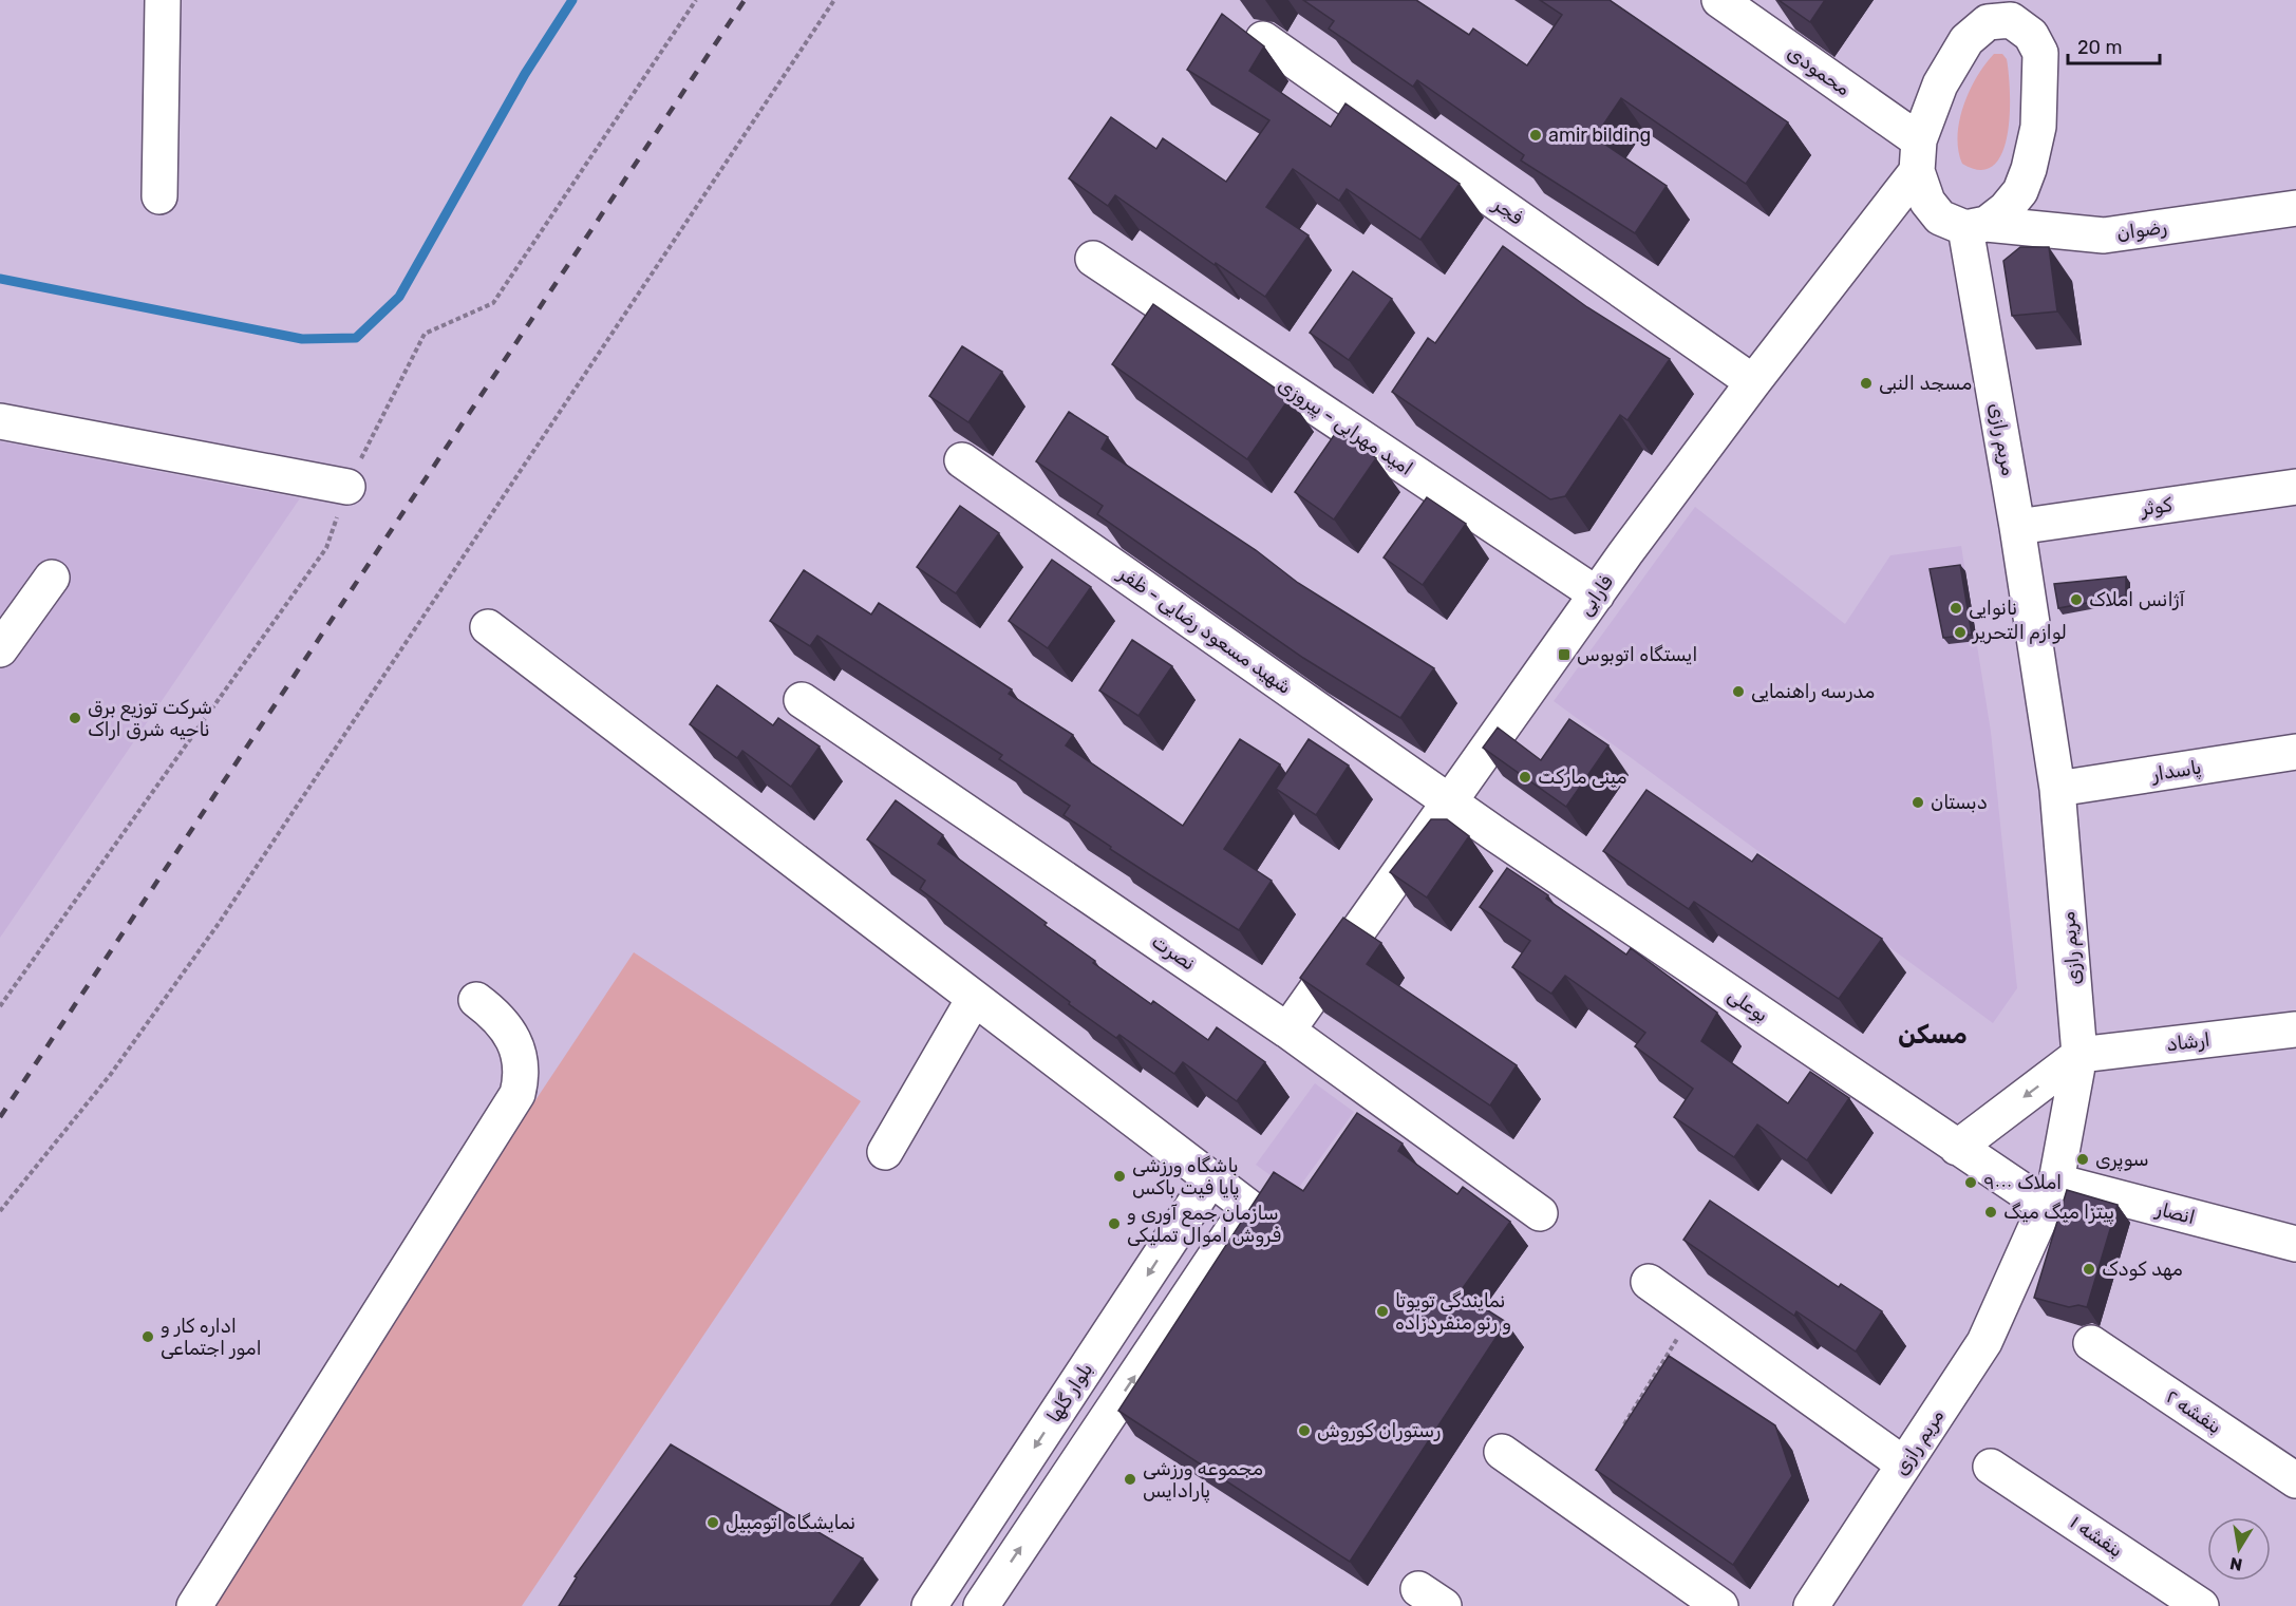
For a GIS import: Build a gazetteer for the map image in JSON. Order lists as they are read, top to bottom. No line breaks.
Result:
{"streets":{"street":["محمودی","فجر","رضوان","امید مهرابی - پیروزی","مریم رازی","کوثر","فارابی","شهید مسعود رضایی - ظفر","پاسدار","نصرت","بوعلی","ارشاد","انصار","بلوار گلها","بنفشه ۲","بنفشه ۱"]},"crossings":[["محمودی","رضوان"],["محمودی","فارابی"],["فجر","فارابی"],["رضوان","مریم رازی"],["رضوان","فارابی"],["امید مهرابی - پیروزی","فارابی"],["مریم رازی","کوثر"],["مریم رازی","پاسدار"],["مریم رازی","بوعلی"],["مریم رازی","ارشاد"],["مریم رازی","انصار"],["فارابی","شهید مسعود رضایی - ظفر"],["فارابی","نصرت"],["فارابی","بوعلی"],["شهید مسعود رضایی - ظفر","بوعلی"],["بوعلی","انصار"]],"districts":["مسکن"],"places":{"other":["amir bilding","مسجد النبی","آژانس املاک","نانوایی","لوازم التحریر","مدرسه راهنمایی","شرکت توزیع برق ناحیه شرق اراک","مینی مارکت","دبستان","سوپری","باشگاه ورزشی پایا فیت باکس","املاک ۹۰۰۰","پیتزا میگ میگ","سازمان جمع آوری و فروش اموال تملیکی","مهد کودک","نمایندگی تویوتا و رنو منفردزاده","اداره کار و امور اجتماعی","رستوران کوروش","مجموعه ورزشی پارادایس","نمایشگاه اتومبیل"],"transit":["ایستگاه اتوبوس"]},"scale_bar":"20 m","north":"bottom"}
